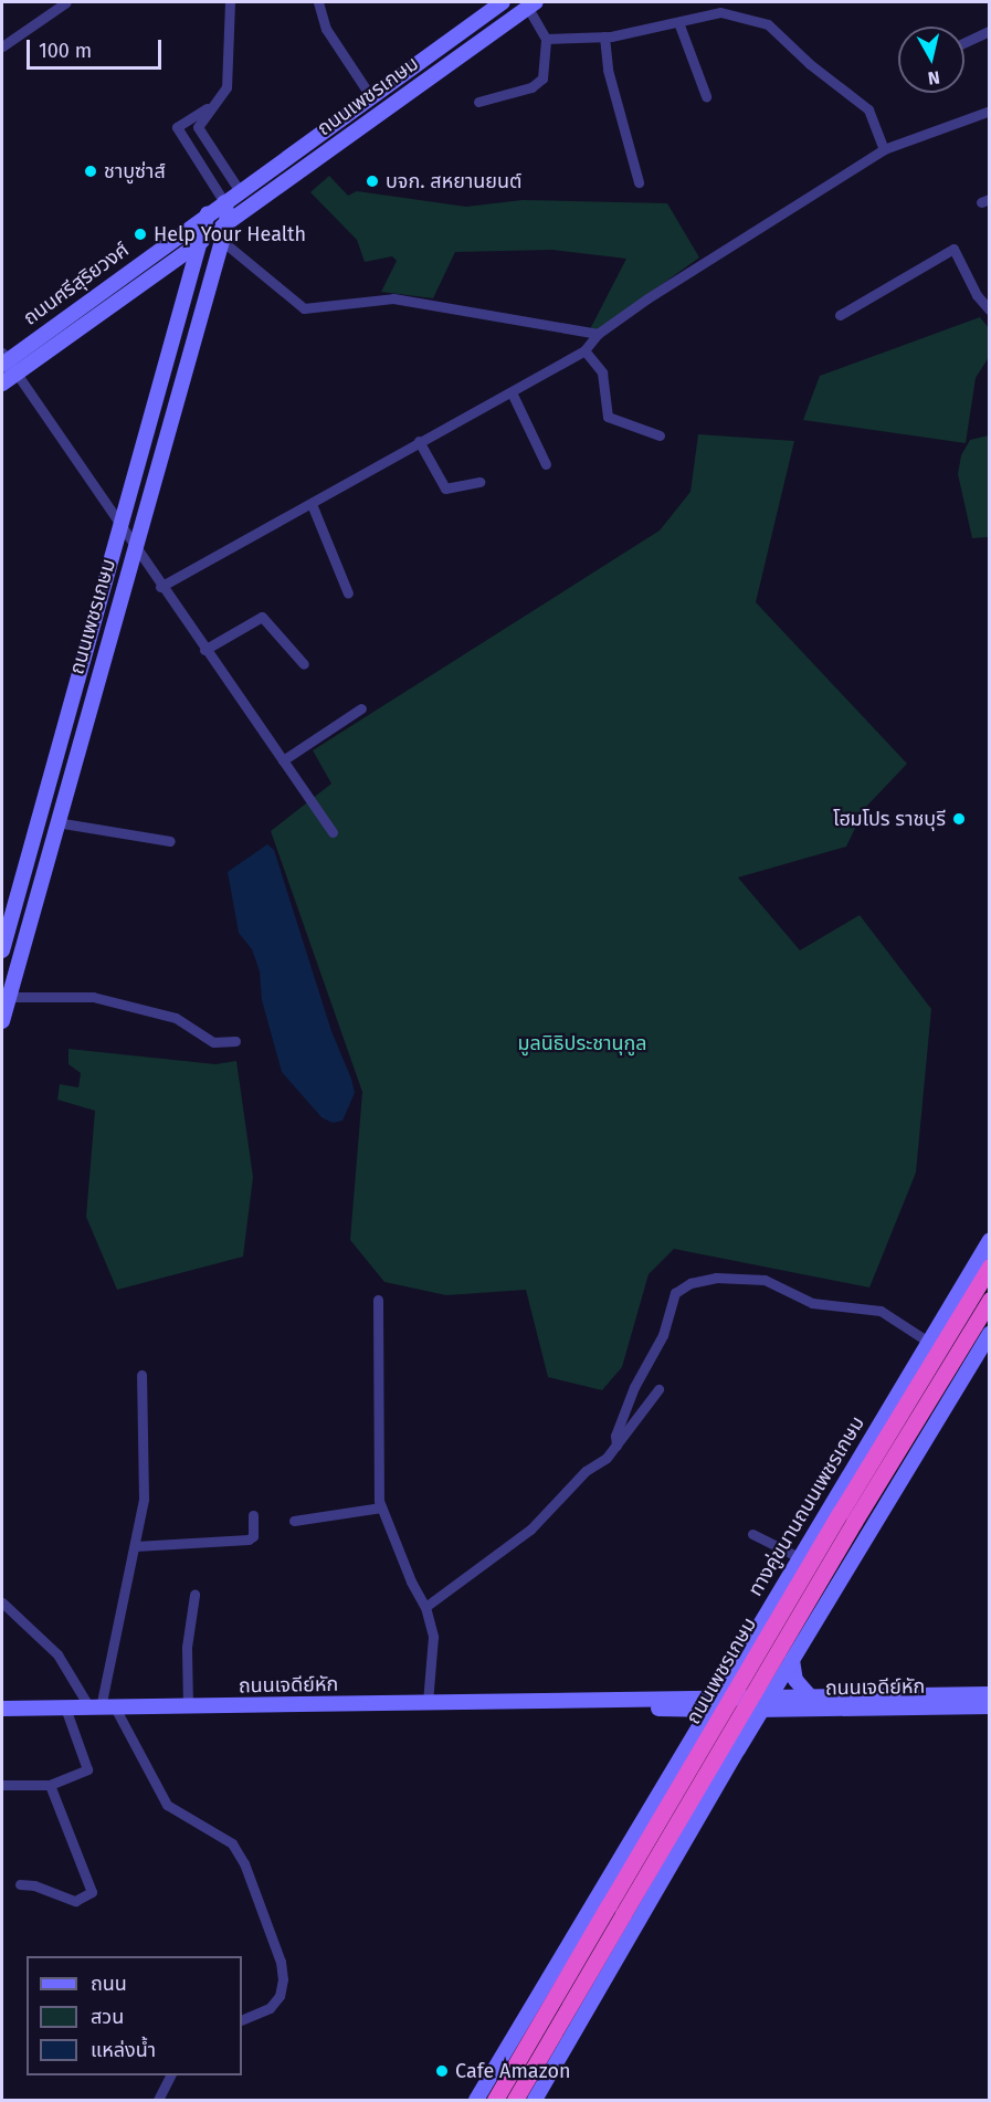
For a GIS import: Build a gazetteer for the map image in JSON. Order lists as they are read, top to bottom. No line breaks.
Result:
{"streets":{"highway":["ถนนเพชรเกษม"],"main road":["ถนนศรีสุริยวงศ์","ทางคู่ขนานถนนเพชรเกษม","ถนนเจดีย์หัก"]},"crossings":[["ถนนเพชรเกษม","ถนนศรีสุริยวงศ์"],["ทางคู่ขนานถนนเพชรเกษม","ถนนเจดีย์หัก"]],"parks":["มูลนิธิประชานุกูล"],"places":["ชาบูซ่าส์","บจก. สหยานยนต์","Help Your Health","โฮมโปร ราชบุรี","Cafe Amazon"],"legend":["ถนน","สวน","แหล่งน้ำ"],"scale_bar":"100 m","north":"bottom"}
